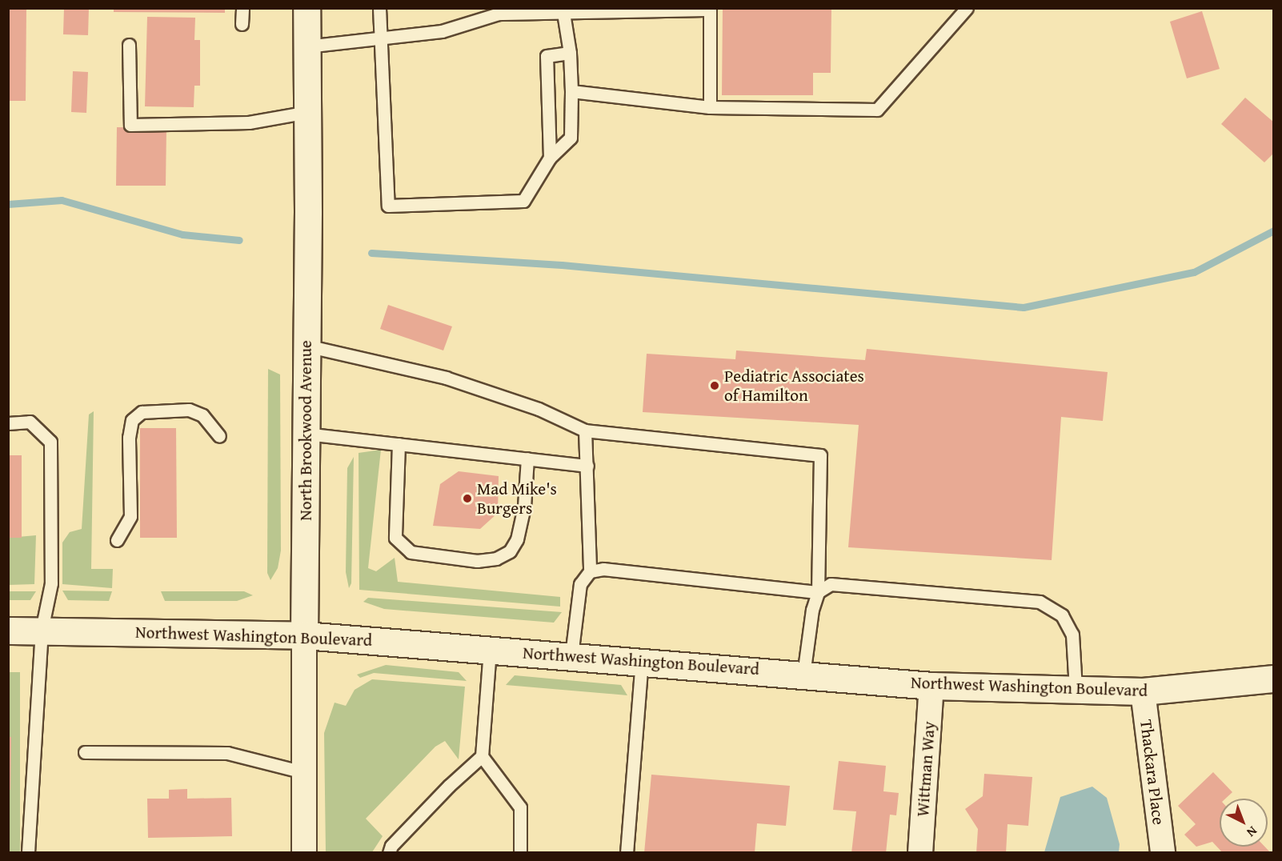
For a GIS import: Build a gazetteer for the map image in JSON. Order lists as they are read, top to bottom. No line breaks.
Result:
{"streets":{"main road":["North Brookwood Avenue","Northwest Washington Boulevard"],"street":["Wittman Way","Thackara Place"]},"crossings":[["North Brookwood Avenue","Northwest Washington Boulevard"],["Northwest Washington Boulevard","Wittman Way"],["Northwest Washington Boulevard","Thackara Place"]],"places":["Pediatric Associates of Hamilton","Mad Mike's Burgers"],"north":"bottom right"}
